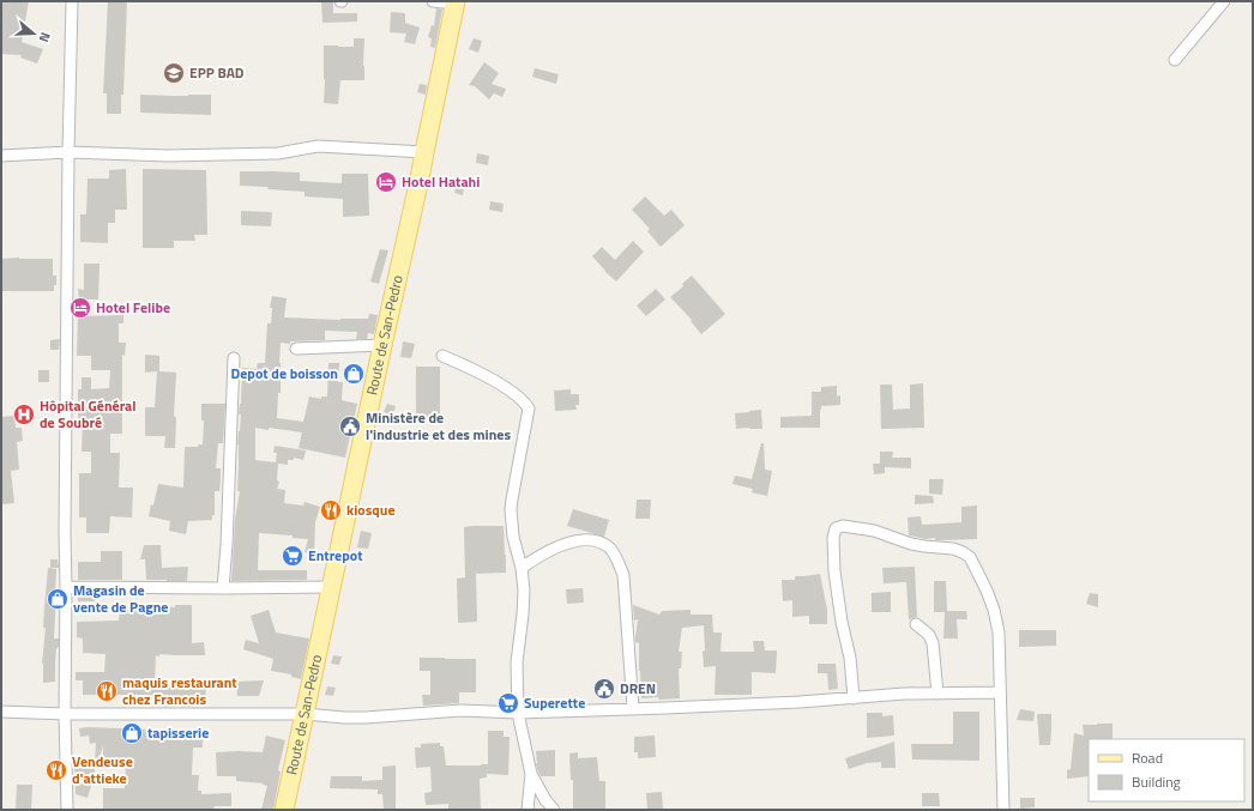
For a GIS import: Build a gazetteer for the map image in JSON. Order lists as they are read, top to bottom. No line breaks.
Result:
{"streets":{"main road":["Route de San-Pedro"]},"places":{"school or university":["EPP BAD"],"hotel":["Hotel Hatahi","Hotel Felibe"],"shop":["Depot de boisson","Magasin de vente de Pagne","tapisserie"],"hospital":["Hôpital Général de Soubré"],"public building":["Ministère de l'industrie et des mines","DREN"],"restaurant":["kiosque","maquis restaurant chez Francois","Vendeuse d'attieke"],"supermarket":["Entrepot","Superette"]},"legend":["Road","Building"],"north":"right"}
